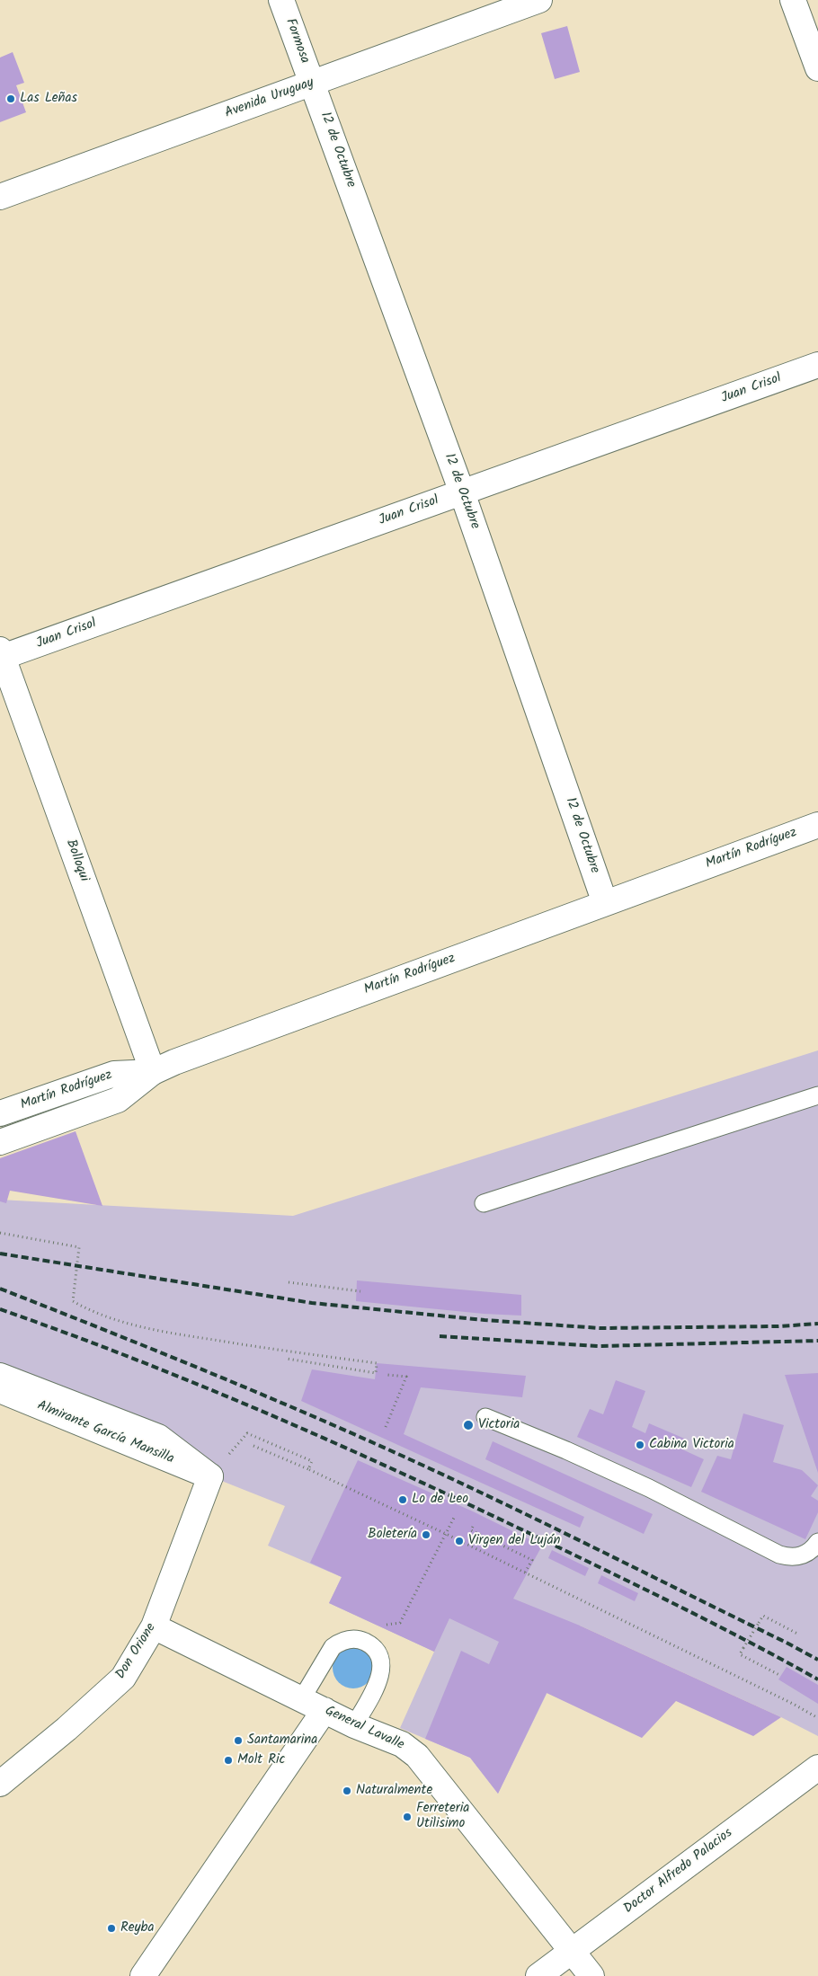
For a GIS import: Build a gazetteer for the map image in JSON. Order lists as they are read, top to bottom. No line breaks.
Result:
{"streets":{"street":["Formosa","Avenida Uruguay","12 de Octubre","Juan Crisol","Martín Rodríguez","Bolloqui","Almirante García Mansilla","Don Orione","General Lavalle","Doctor Alfredo Palacios"]},"crossings":[["Formosa","Avenida Uruguay"],["Formosa","12 de Octubre"],["Avenida Uruguay","12 de Octubre"],["12 de Octubre","Juan Crisol"],["12 de Octubre","Martín Rodríguez"],["Juan Crisol","Bolloqui"],["Martín Rodríguez","Bolloqui"],["Almirante García Mansilla","Don Orione"],["Don Orione","General Lavalle"],["General Lavalle","Doctor Alfredo Palacios"]],"places":["Las Leñas","Victoria","Cabina Victoria","Lo de Leo","Boletería","Virgen del Luján","Santamarina","Molt Ric","Naturalmente","Ferreteria Utilisimo","Reyba"]}
